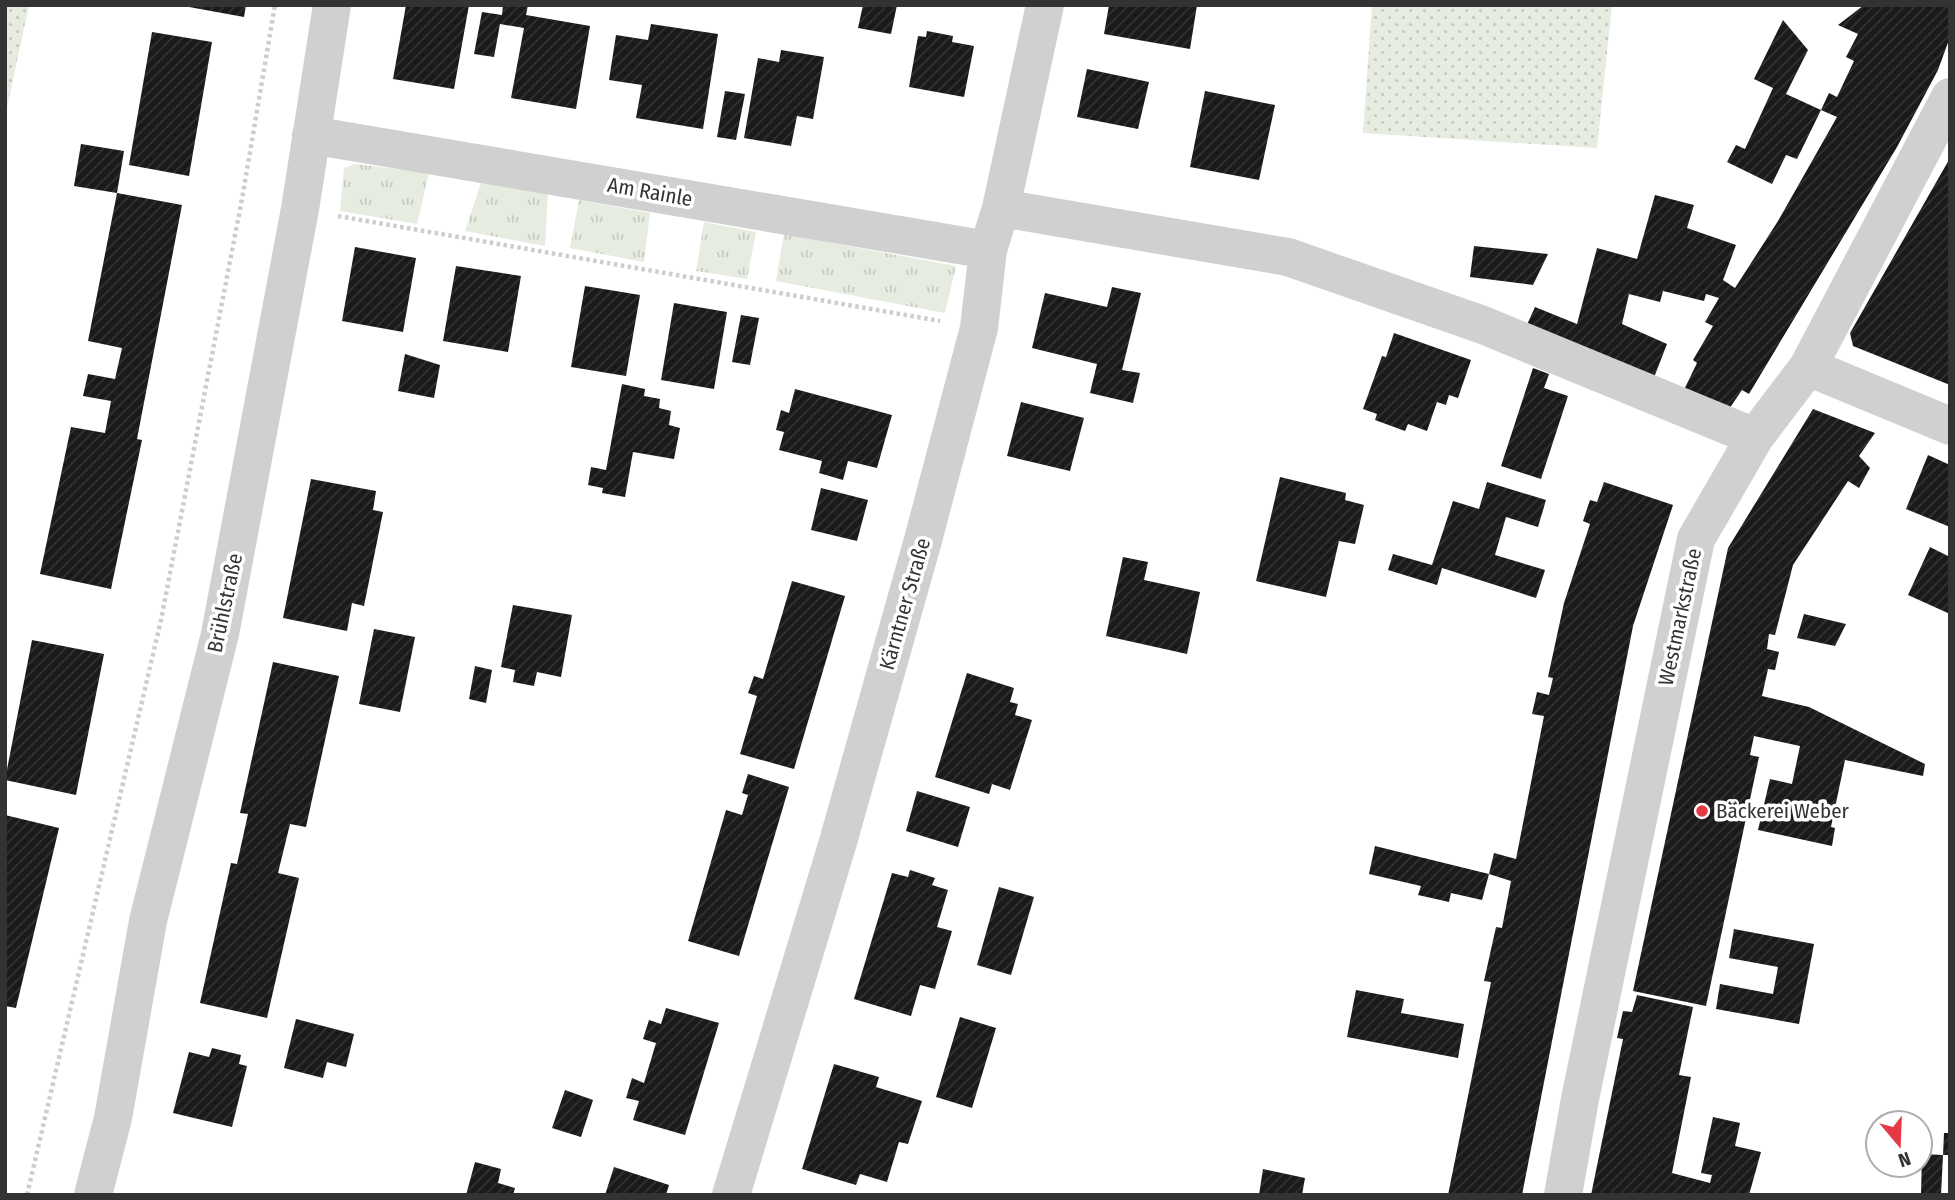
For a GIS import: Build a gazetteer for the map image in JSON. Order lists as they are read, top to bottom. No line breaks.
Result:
{"streets":{"street":["Am Rainle","Brühlstraße","Kärntner Straße","Westmarkstraße"]},"crossings":[["Am Rainle","Brühlstraße"],["Am Rainle","Kärntner Straße"]],"places":["Bäckerei Weber"],"north":"bottom"}
